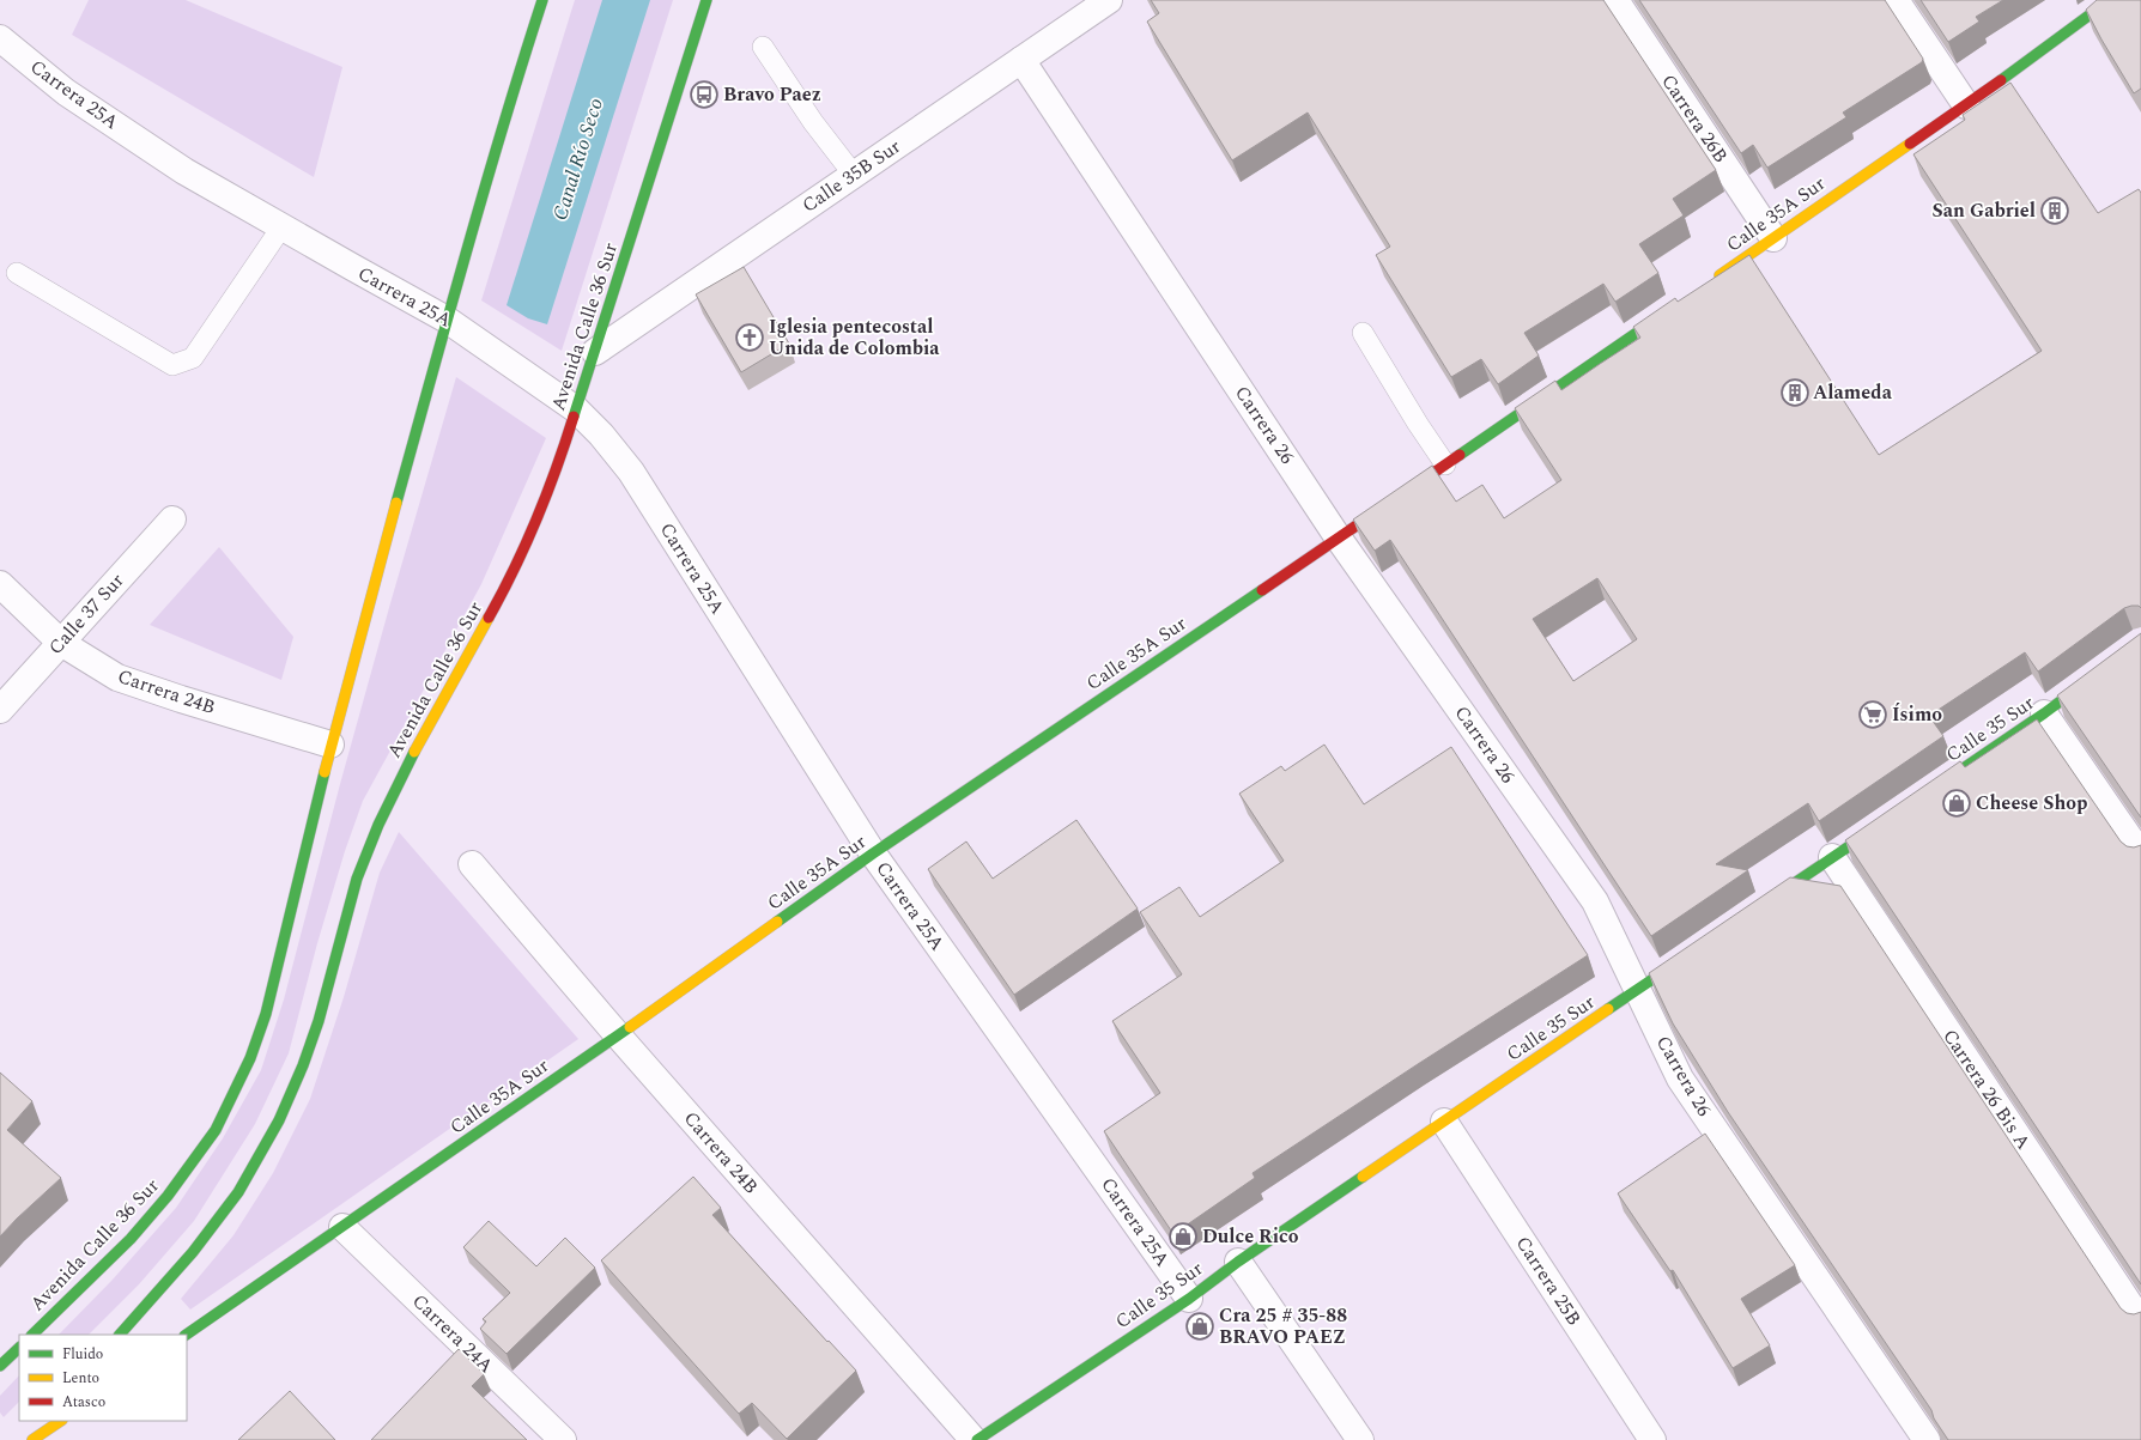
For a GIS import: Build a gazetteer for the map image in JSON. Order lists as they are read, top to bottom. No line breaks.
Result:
{"streets":{"street":["Carrera 25A","Carrera 26B","Calle 35B Sur","Calle 35A Sur","Avenida Calle 36 Sur","Carrera 26","Calle 37 Sur","Carrera 24B","Calle 35 Sur","Carrera 26 Bis A","Carrera 25B","Carrera 24A"]},"crossings":[["Carrera 25A","Calle 35A Sur"],["Carrera 25A","Avenida Calle 36 Sur"],["Carrera 25A","Calle 35 Sur"],["Carrera 26B","Calle 35A Sur"],["Calle 35B Sur","Avenida Calle 36 Sur"],["Calle 35B Sur","Carrera 26"],["Calle 35A Sur","Carrera 26"],["Calle 35A Sur","Carrera 24B"],["Calle 35A Sur","Carrera 24A"],["Avenida Calle 36 Sur","Carrera 24B"],["Carrera 26","Calle 35 Sur"],["Calle 37 Sur","Carrera 24B"],["Calle 35 Sur","Carrera 25B"]],"water":["Canal Río Seco"],"places":{"bus stop":["Bravo Paez"],"building":["San Gabriel","Alameda"],"church":["Iglesia pentecostal Unida de Colombia"],"supermarket":["Ísimo"],"shop":["Cheese Shop","Dulce Rico","Cra 25 # 35-88 BRAVO PAEZ"]},"legend":["Fluido","Lento","Atasco"]}
